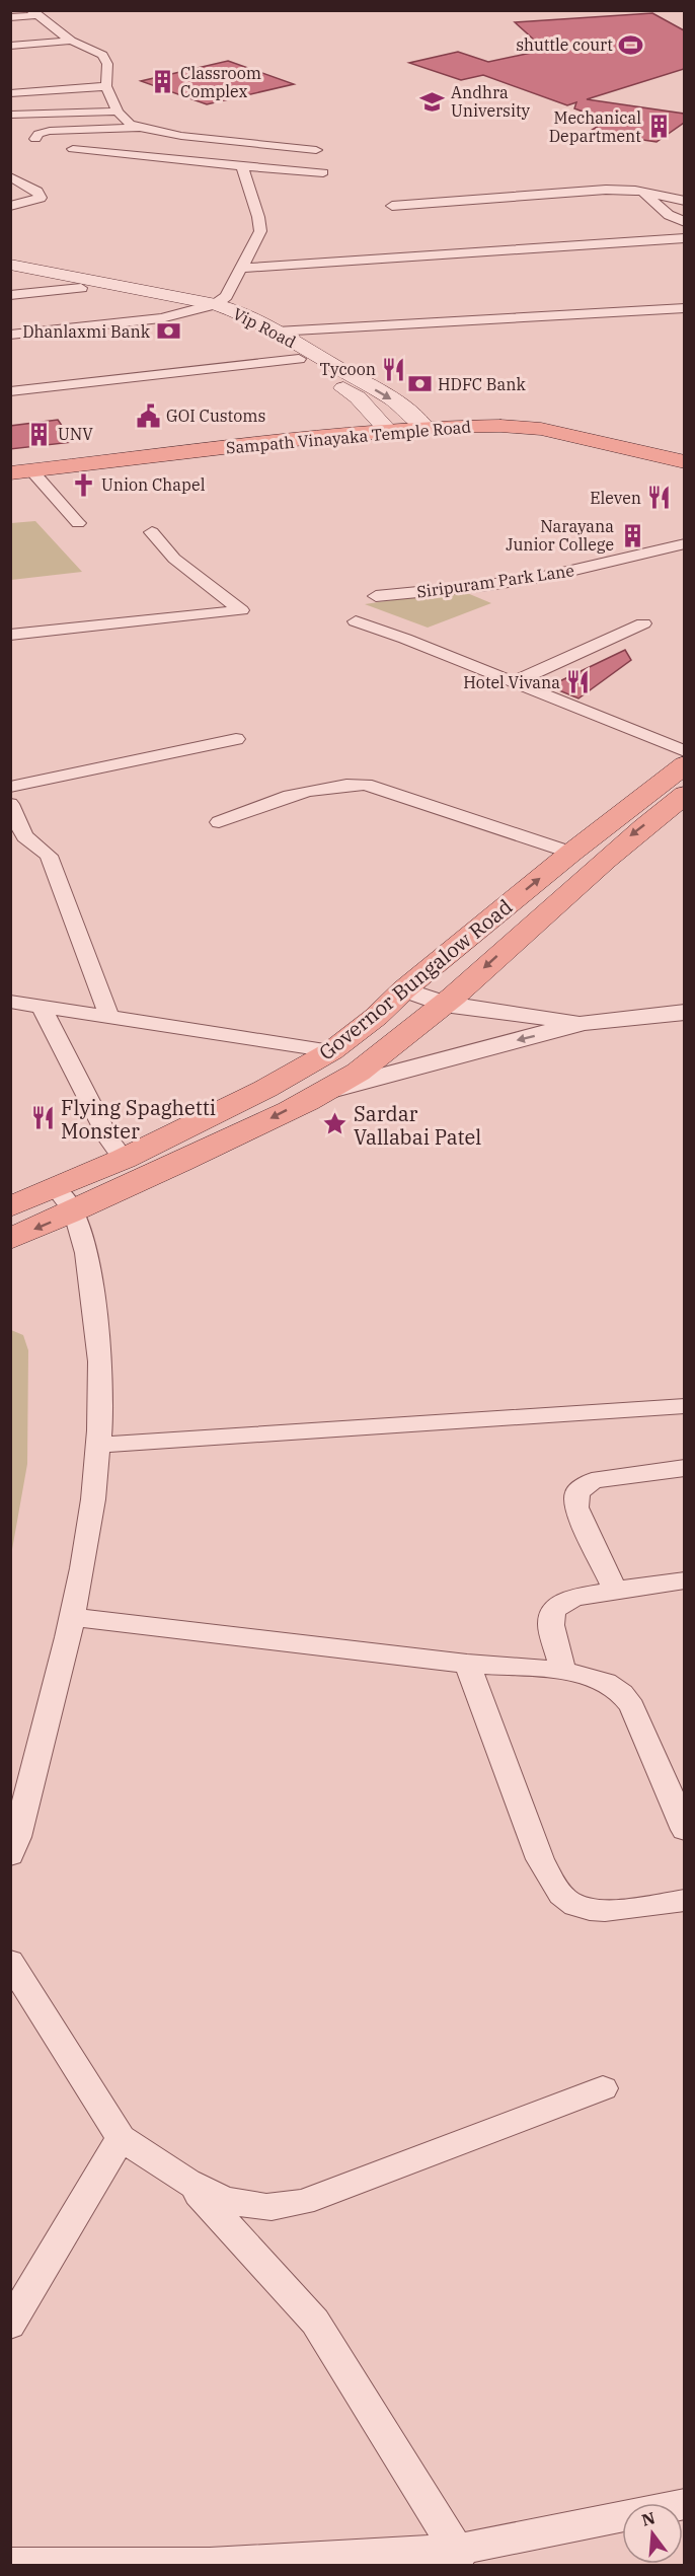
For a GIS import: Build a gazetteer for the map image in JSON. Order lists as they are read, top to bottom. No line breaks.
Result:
{"streets":{"main road":["Vip Road","Sampath Vinayaka Temple Road","Governor Bungalow Road"],"street":["Siripuram Park Lane"]},"crossings":[["Vip Road","Sampath Vinayaka Temple Road"]],"places":{"sports":["shuttle court"],"building":["Classroom Complex","Mechanical Department","UNV","Narayana Junior College"],"school or university":["Andhra University"],"bank":["Dhanlaxmi Bank","HDFC Bank"],"restaurant":["Tycoon","Eleven","Hotel Vivana","Flying Spaghetti Monster"],"public building":["GOI Customs"],"church":["Union Chapel"],"place":["Sardar Vallabai Patel"]},"north":"top"}
